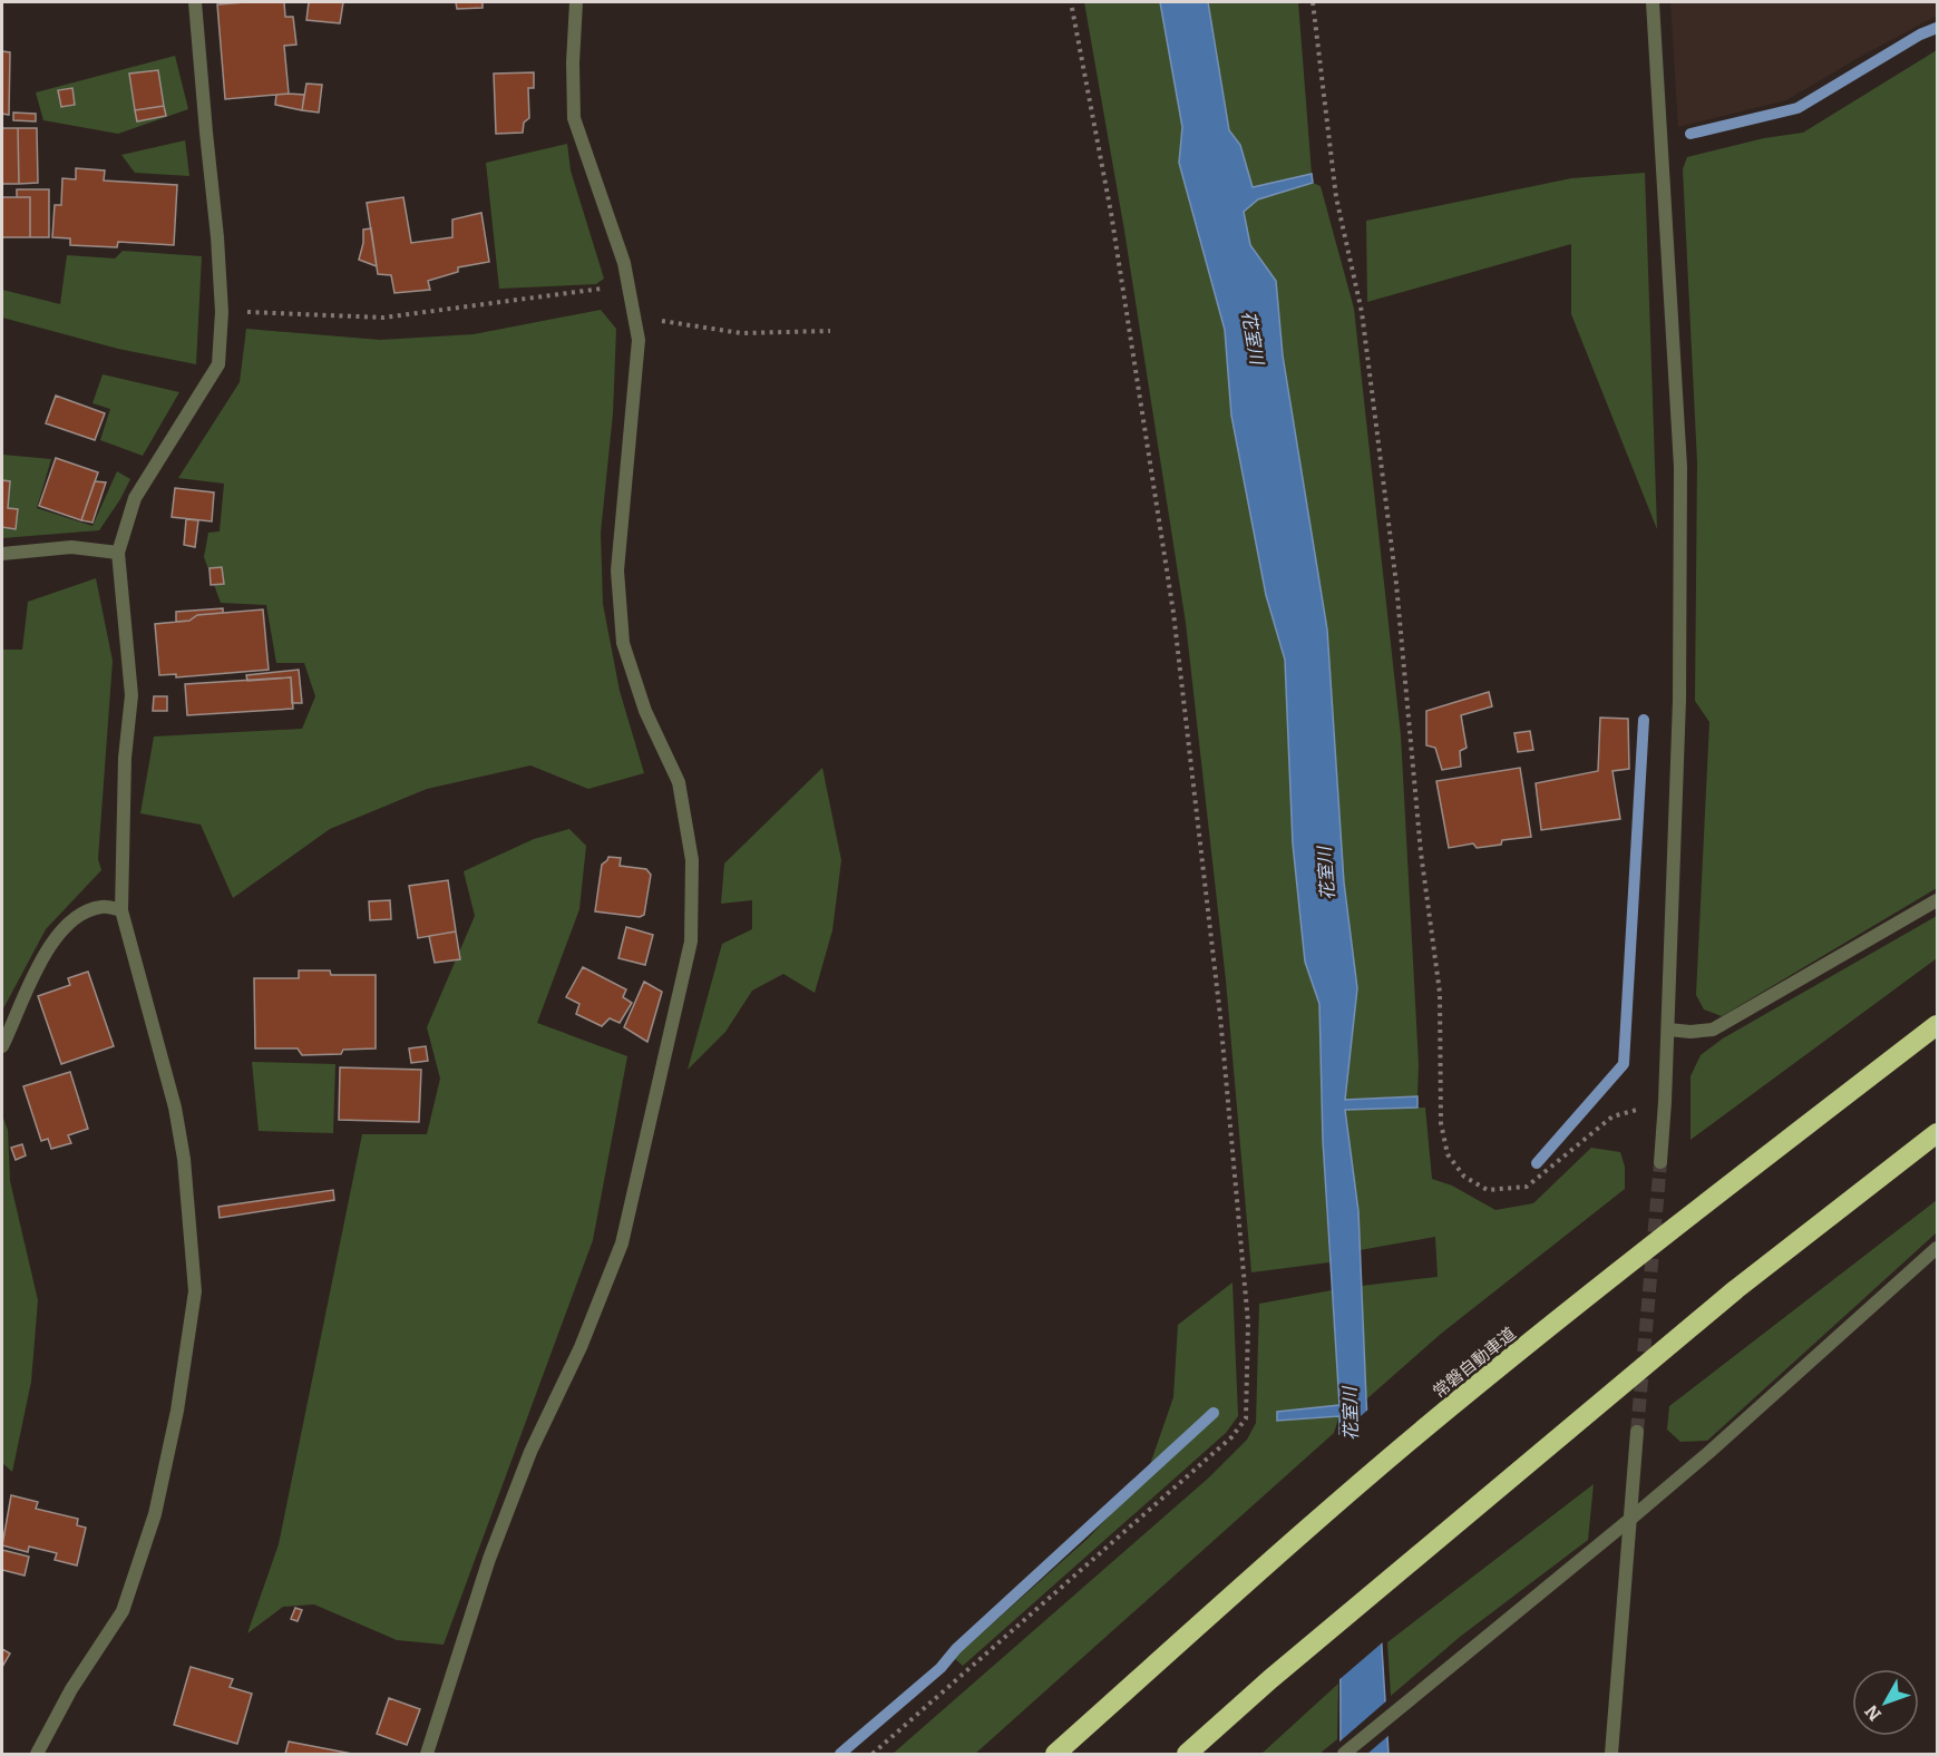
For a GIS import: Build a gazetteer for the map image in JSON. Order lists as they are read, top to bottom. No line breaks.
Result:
{"streets":{"highway":["常磐自動車道"]},"water":["花室川"],"north":"bottom left"}
